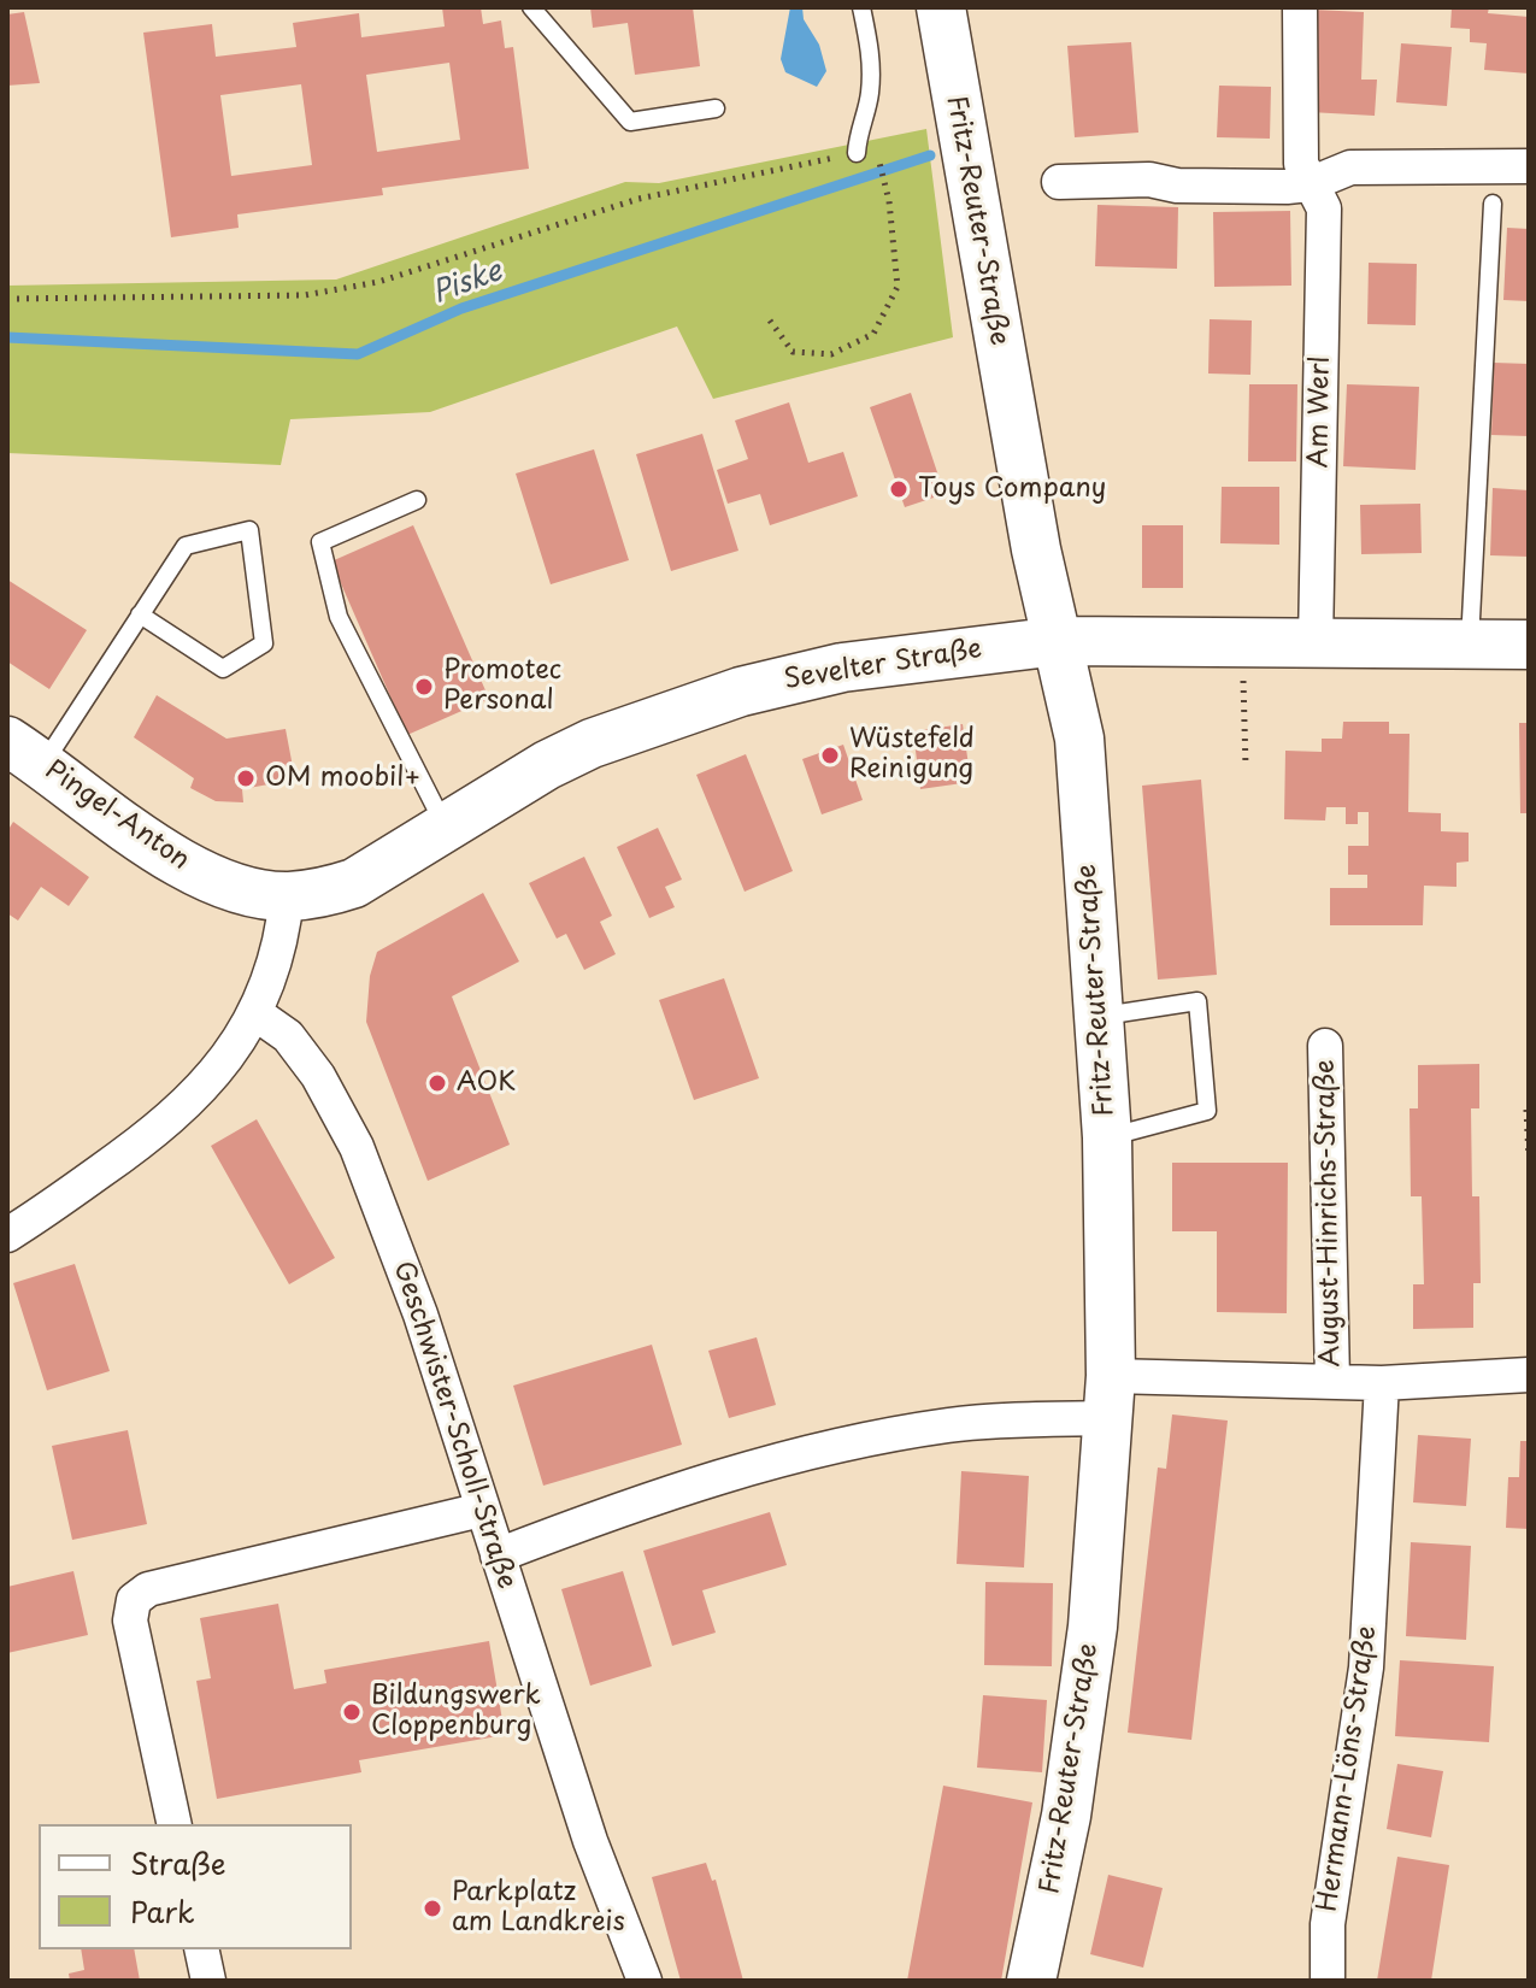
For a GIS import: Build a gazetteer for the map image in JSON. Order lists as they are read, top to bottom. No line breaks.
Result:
{"streets":{"street":["Fritz-Reuter-Straße","Am Werl","Sevelter Straße","Pingel-Anton","August-Hinrichs-Straße","Geschwister-Scholl-Straße","Hermann-Löns-Straße"]},"crossings":[["Fritz-Reuter-Straße","Sevelter Straße"],["Fritz-Reuter-Straße","August-Hinrichs-Straße"],["Am Werl","Sevelter Straße"],["Sevelter Straße","Pingel-Anton"],["August-Hinrichs-Straße","Geschwister-Scholl-Straße"],["August-Hinrichs-Straße","Hermann-Löns-Straße"]],"water":["Piske"],"places":["Toys Company","Promotec Personal","Wüstefeld Reinigung","OM moobil+","AOK","Bildungswerk Cloppenburg","Parkplatz am Landkreis"],"legend":["Straße","Park"]}
